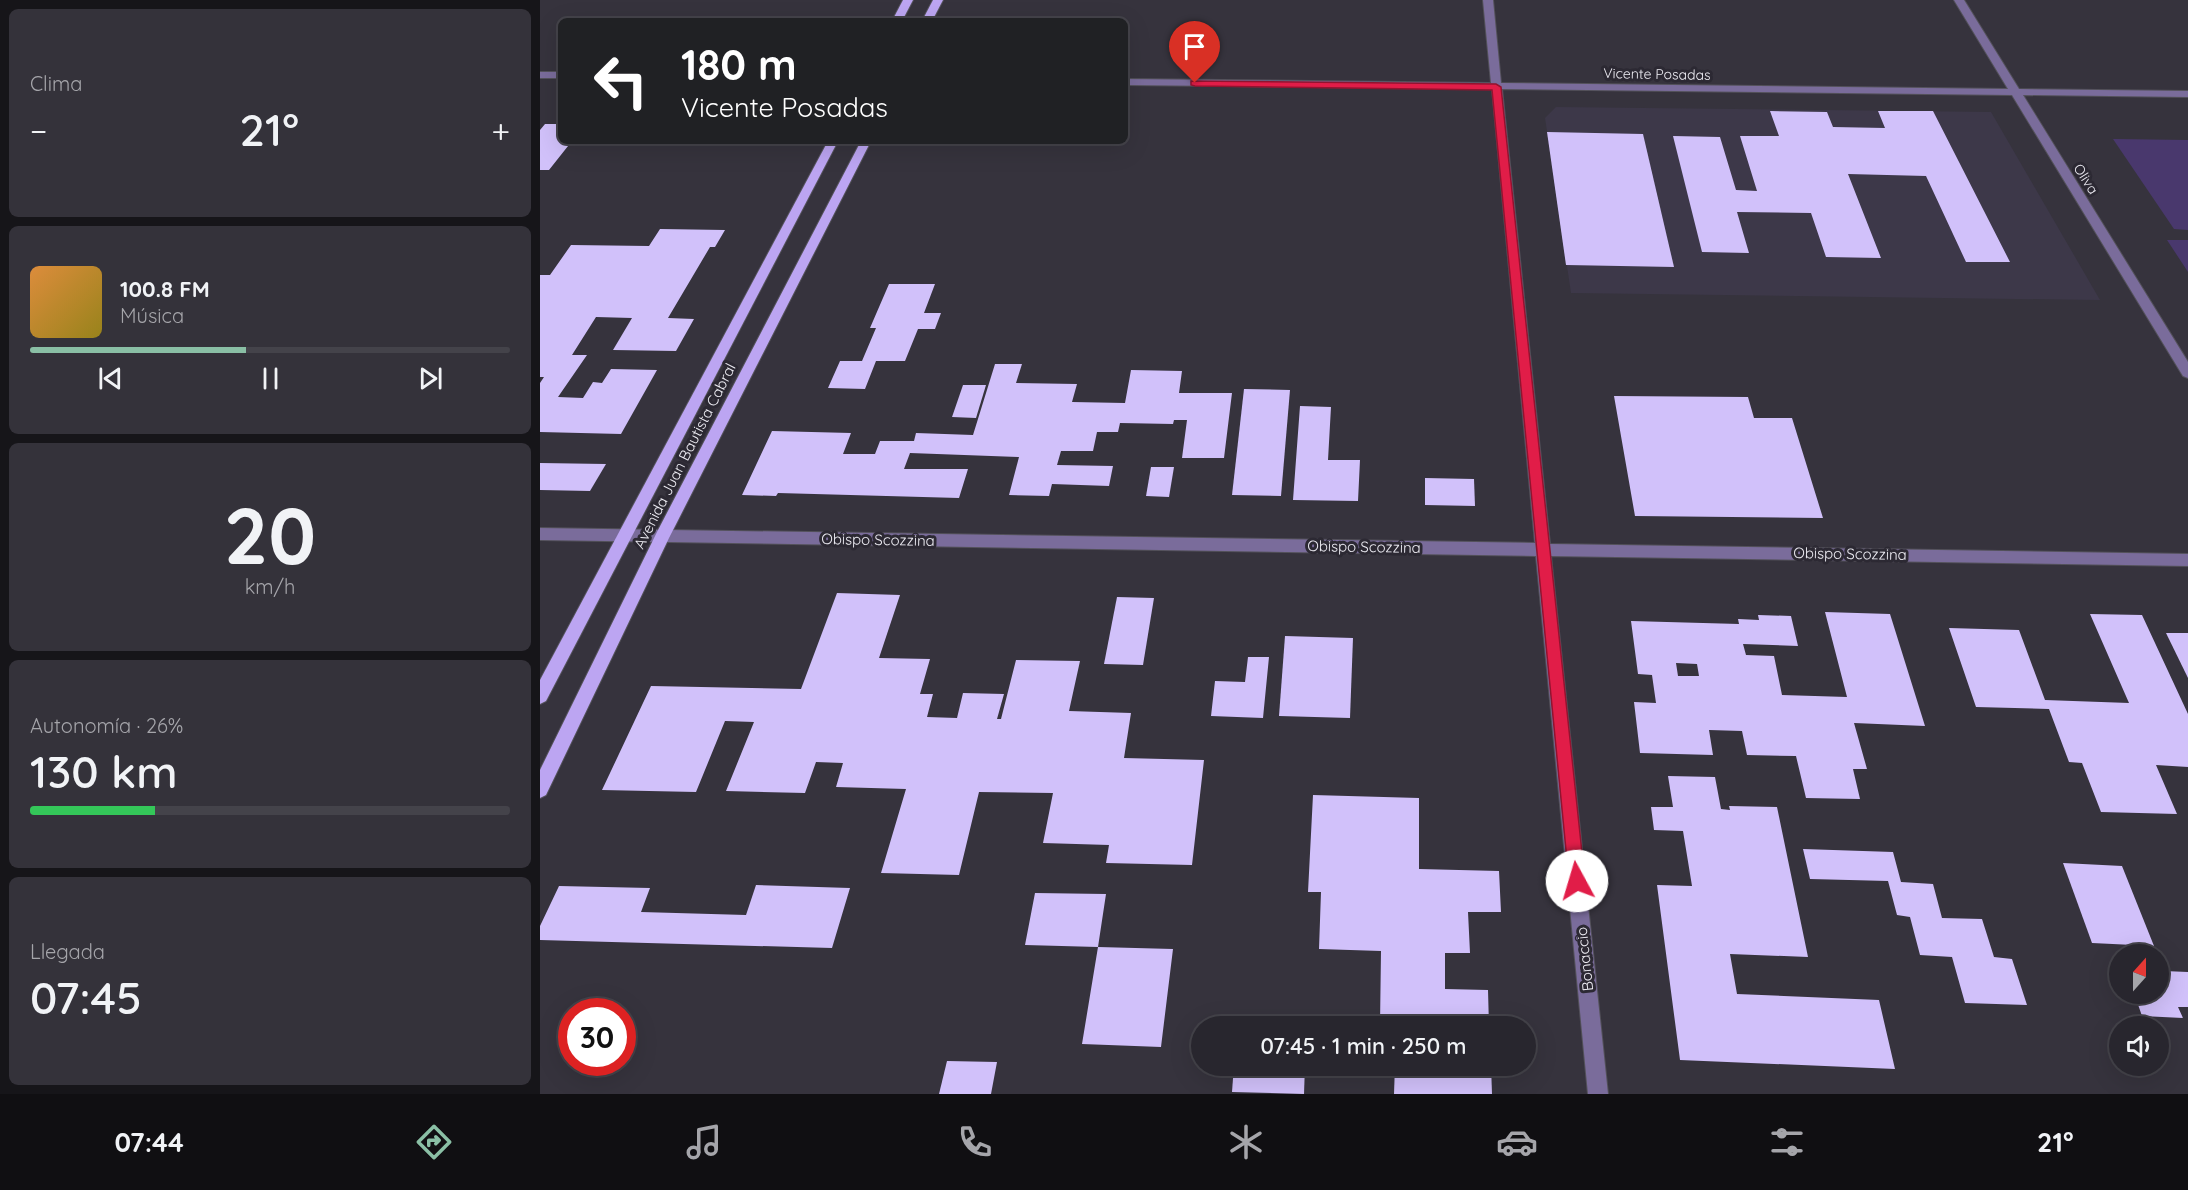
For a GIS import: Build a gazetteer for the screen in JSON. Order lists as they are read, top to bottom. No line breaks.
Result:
{"streets":{"main road":["Avenida Juan Bautista Cabral"],"street":["Vicente Posadas","Oliva","Obispo Scozzina","Bonaccio"]},"crossings":[["Vicente Posadas","Oliva"],["Vicente Posadas","Bonaccio"],["Avenida Juan Bautista Cabral","Obispo Scozzina"],["Obispo Scozzina","Bonaccio"]],"north":"top","page":{"tile":["Clima",["20","km/h"],["Autonomía · 26%","130 km"],["Llegada","07:45"]],"turn":["180 m","Vicente Posadas"],"heat":["−","21°","+"],"song":["100.8 FM","Música"],"limit":"30","trip":"07:45 · 1 min · 250 m","tabs":["07:44","21°"]}}
